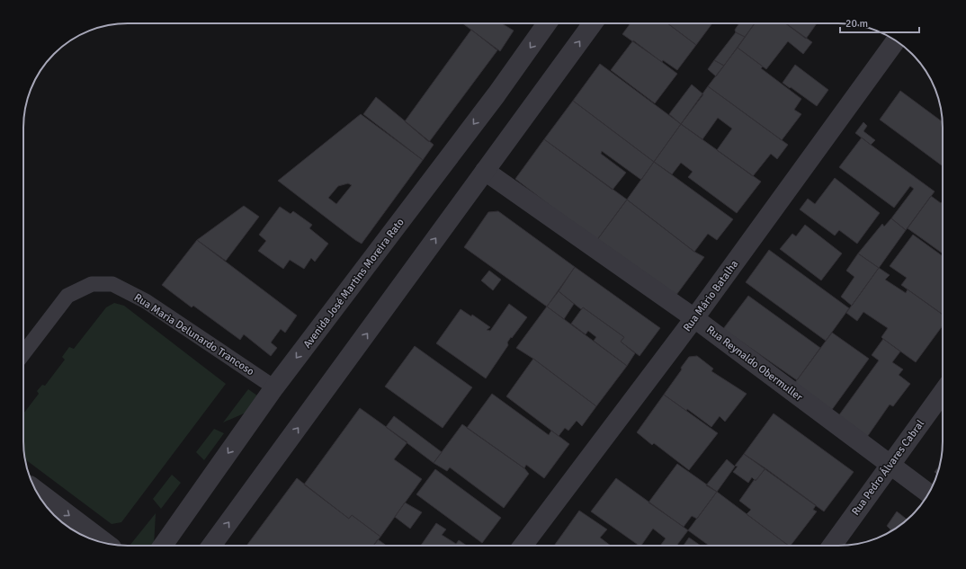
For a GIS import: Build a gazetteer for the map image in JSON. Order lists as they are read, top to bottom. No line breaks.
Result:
{"streets":{"street":["Avenida José Martins Moreira Rato","Rua Mário Batalha","Rua Reynaldo Obermuller","Rua Pedro Álvares Cabral"],"lane":["Rua Maria Delunardo Trancoso"]},"crossings":[["Avenida José Martins Moreira Rato","Rua Maria Delunardo Trancoso"],["Rua Mário Batalha","Rua Reynaldo Obermuller"],["Rua Reynaldo Obermuller","Rua Pedro Álvares Cabral"]],"scale_bar":"20 m"}
